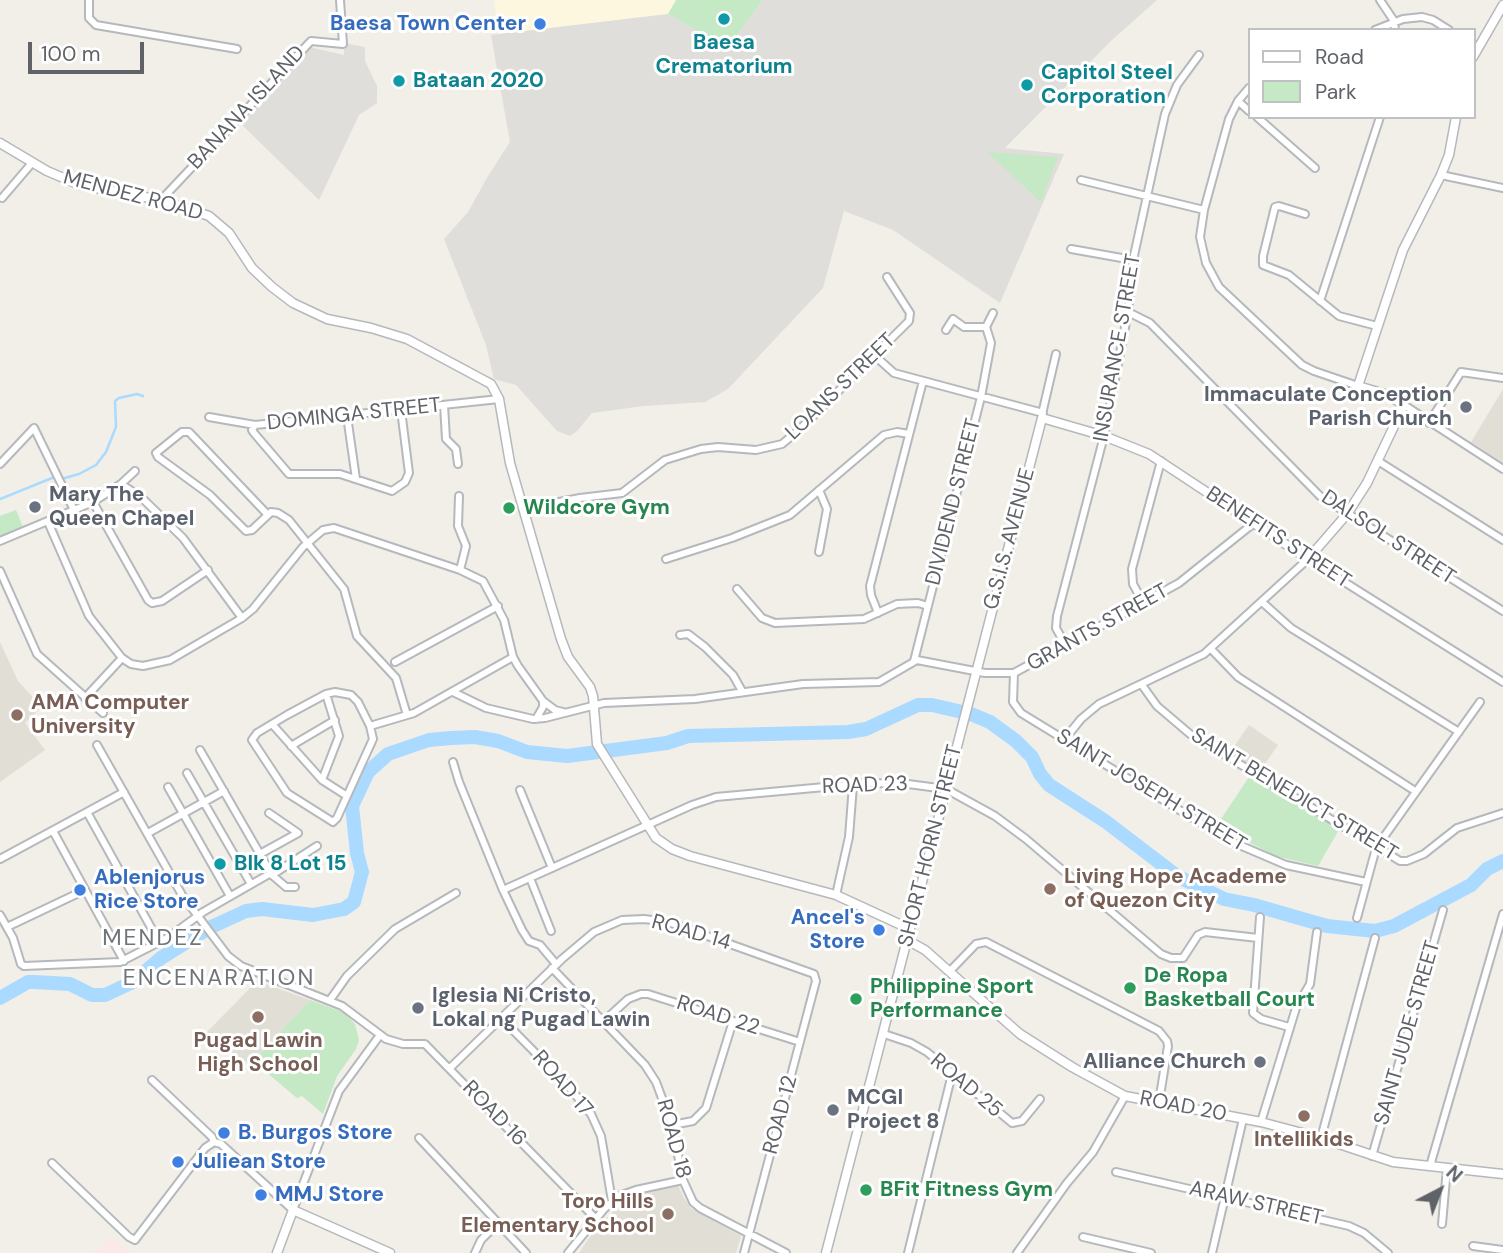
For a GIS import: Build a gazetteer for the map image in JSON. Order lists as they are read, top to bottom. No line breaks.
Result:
{"streets":{"street":["BANANA ISLAND","MENDEZ ROAD","INSURANCE STREET","LOANS STREET","DOMINGA STREET","DIVIDEND STREET","BENEFITS STREET","DALSOL STREET","G.S.I.S. AVENUE","GRANTS STREET","ROAD 23","SAINT JOSEPH STREET","SAINT BENEDICT STREET","SHORT HORN STREET","ROAD 14","ROAD 22","SAINT JUDE STREET","ROAD 17","ROAD 25","ROAD 20","ROAD 16","ROAD 12","ROAD 18","ARAW STREET"]},"crossings":[["BANANA ISLAND","MENDEZ ROAD"],["MENDEZ ROAD","DOMINGA STREET"],["INSURANCE STREET","BENEFITS STREET"],["INSURANCE STREET","DALSOL STREET"],["INSURANCE STREET","GRANTS STREET"],["LOANS STREET","BENEFITS STREET"],["DIVIDEND STREET","BENEFITS STREET"],["DIVIDEND STREET","GRANTS STREET"],["BENEFITS STREET","G.S.I.S. AVENUE"],["BENEFITS STREET","GRANTS STREET"],["G.S.I.S. AVENUE","GRANTS STREET"],["G.S.I.S. AVENUE","SHORT HORN STREET"],["GRANTS STREET","SAINT JOSEPH STREET"],["ROAD 23","SHORT HORN STREET"],["ROAD 23","ROAD 18"],["SHORT HORN STREET","ROAD 25"],["SHORT HORN STREET","ROAD 20"],["ROAD 14","ROAD 17"],["ROAD 14","ROAD 16"],["ROAD 14","ROAD 12"],["ROAD 14","ROAD 18"],["ROAD 22","ROAD 12"],["ROAD 22","ROAD 18"],["SAINT JUDE STREET","ROAD 20"],["ROAD 12","ROAD 18"]],"districts":["MENDEZ","ENCENARATION"],"places":["Baesa Crematorium","Baesa Town Center","Bataan 2020","Capitol Steel Corporation","Immaculate Conception Parish Church","Mary The Queen Chapel","Wildcore Gym","AMA Computer University","Blk 8 Lot 15","Living Hope Academe of Quezon City","Ablenjorus Rice Store","Ancel's Store","De Ropa Basketball Court","Philippine Sport Performance","Iglesia Ni Cristo, Lokal ng Pugad Lawin","Pugad Lawin High School","Alliance Church","MCGI Project 8","Intellikids","B. Burgos Store","Juliean Store","BFit Fitness Gym","MMJ Store","Toro Hills Elementary School"],"legend":["Road","Park"],"scale_bar":"100 m","north":"top right"}
